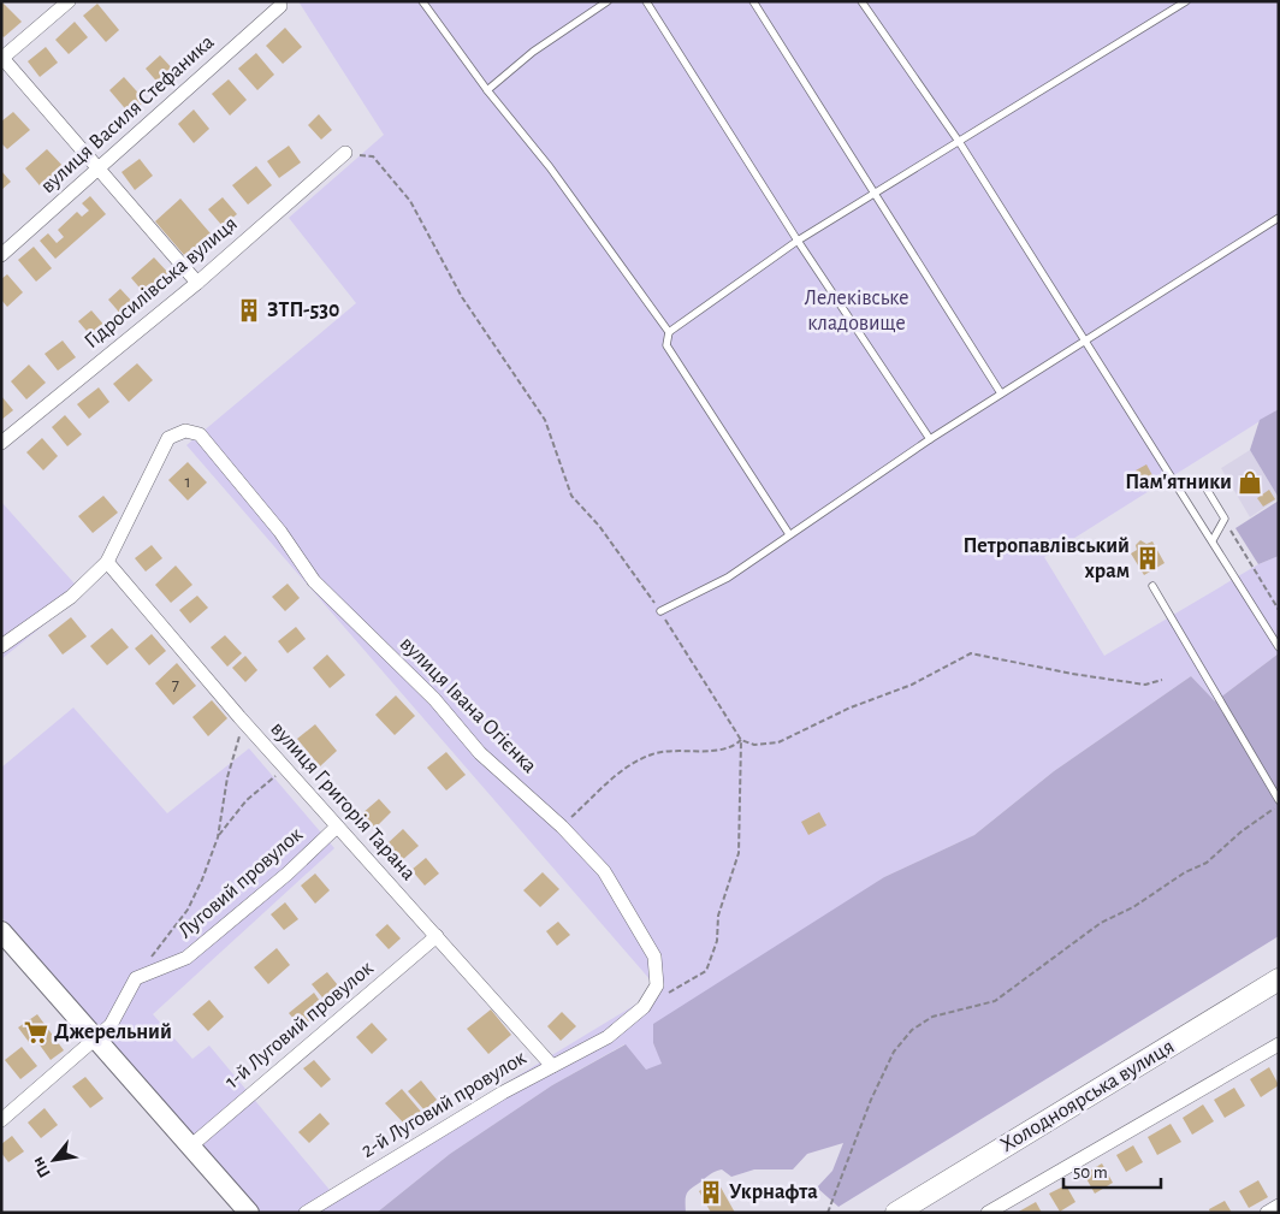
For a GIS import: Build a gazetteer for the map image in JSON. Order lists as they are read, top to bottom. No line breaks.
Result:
{"streets":{"main road":["Холодноярська вулиця"],"street":["вулиця Василя Стефаника","Гідросилівська вулиця","вулиця Івана Огієнка","вулиця Григорія Тарана","Луговий провулок","1-й Луговий провулок","2-й Луговий провулок"]},"crossings":[["вулиця Івана Огієнка","вулиця Григорія Тарана"],["вулиця Івана Огієнка","2-й Луговий провулок"],["вулиця Григорія Тарана","Луговий провулок"],["вулиця Григорія Тарана","1-й Луговий провулок"],["вулиця Григорія Тарана","2-й Луговий провулок"]],"parks":["Лелеківське кладовище"],"places":{"building":["ЗТП-530","Петропавлівський храм","Укрнафта"],"shop":["Пам'ятники"],"supermarket":["Джерельний"]},"house_numbers":["1","7"],"scale_bar":"50 m","north":"bottom left"}
